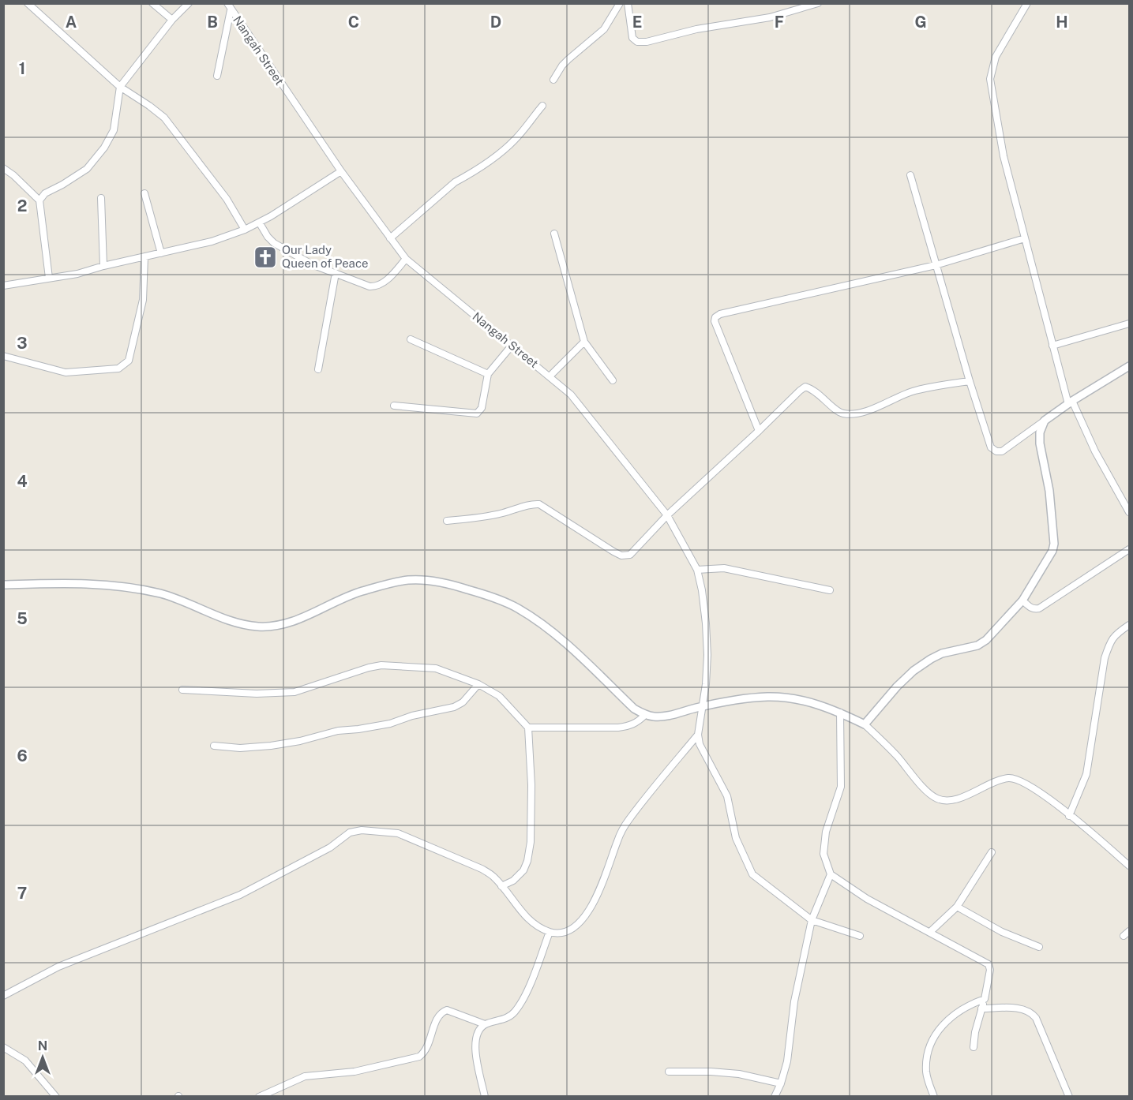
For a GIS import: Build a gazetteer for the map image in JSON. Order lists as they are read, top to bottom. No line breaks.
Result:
{"streets":{"street":["Nangah Street"]},"places":{"church":["Our Lady Queen of Peace"]},"north":"top","grid":{"columns":["A","B","C","D","E","F","G","H"],"rows":["1","2","3","4","5","6","7"]}}
